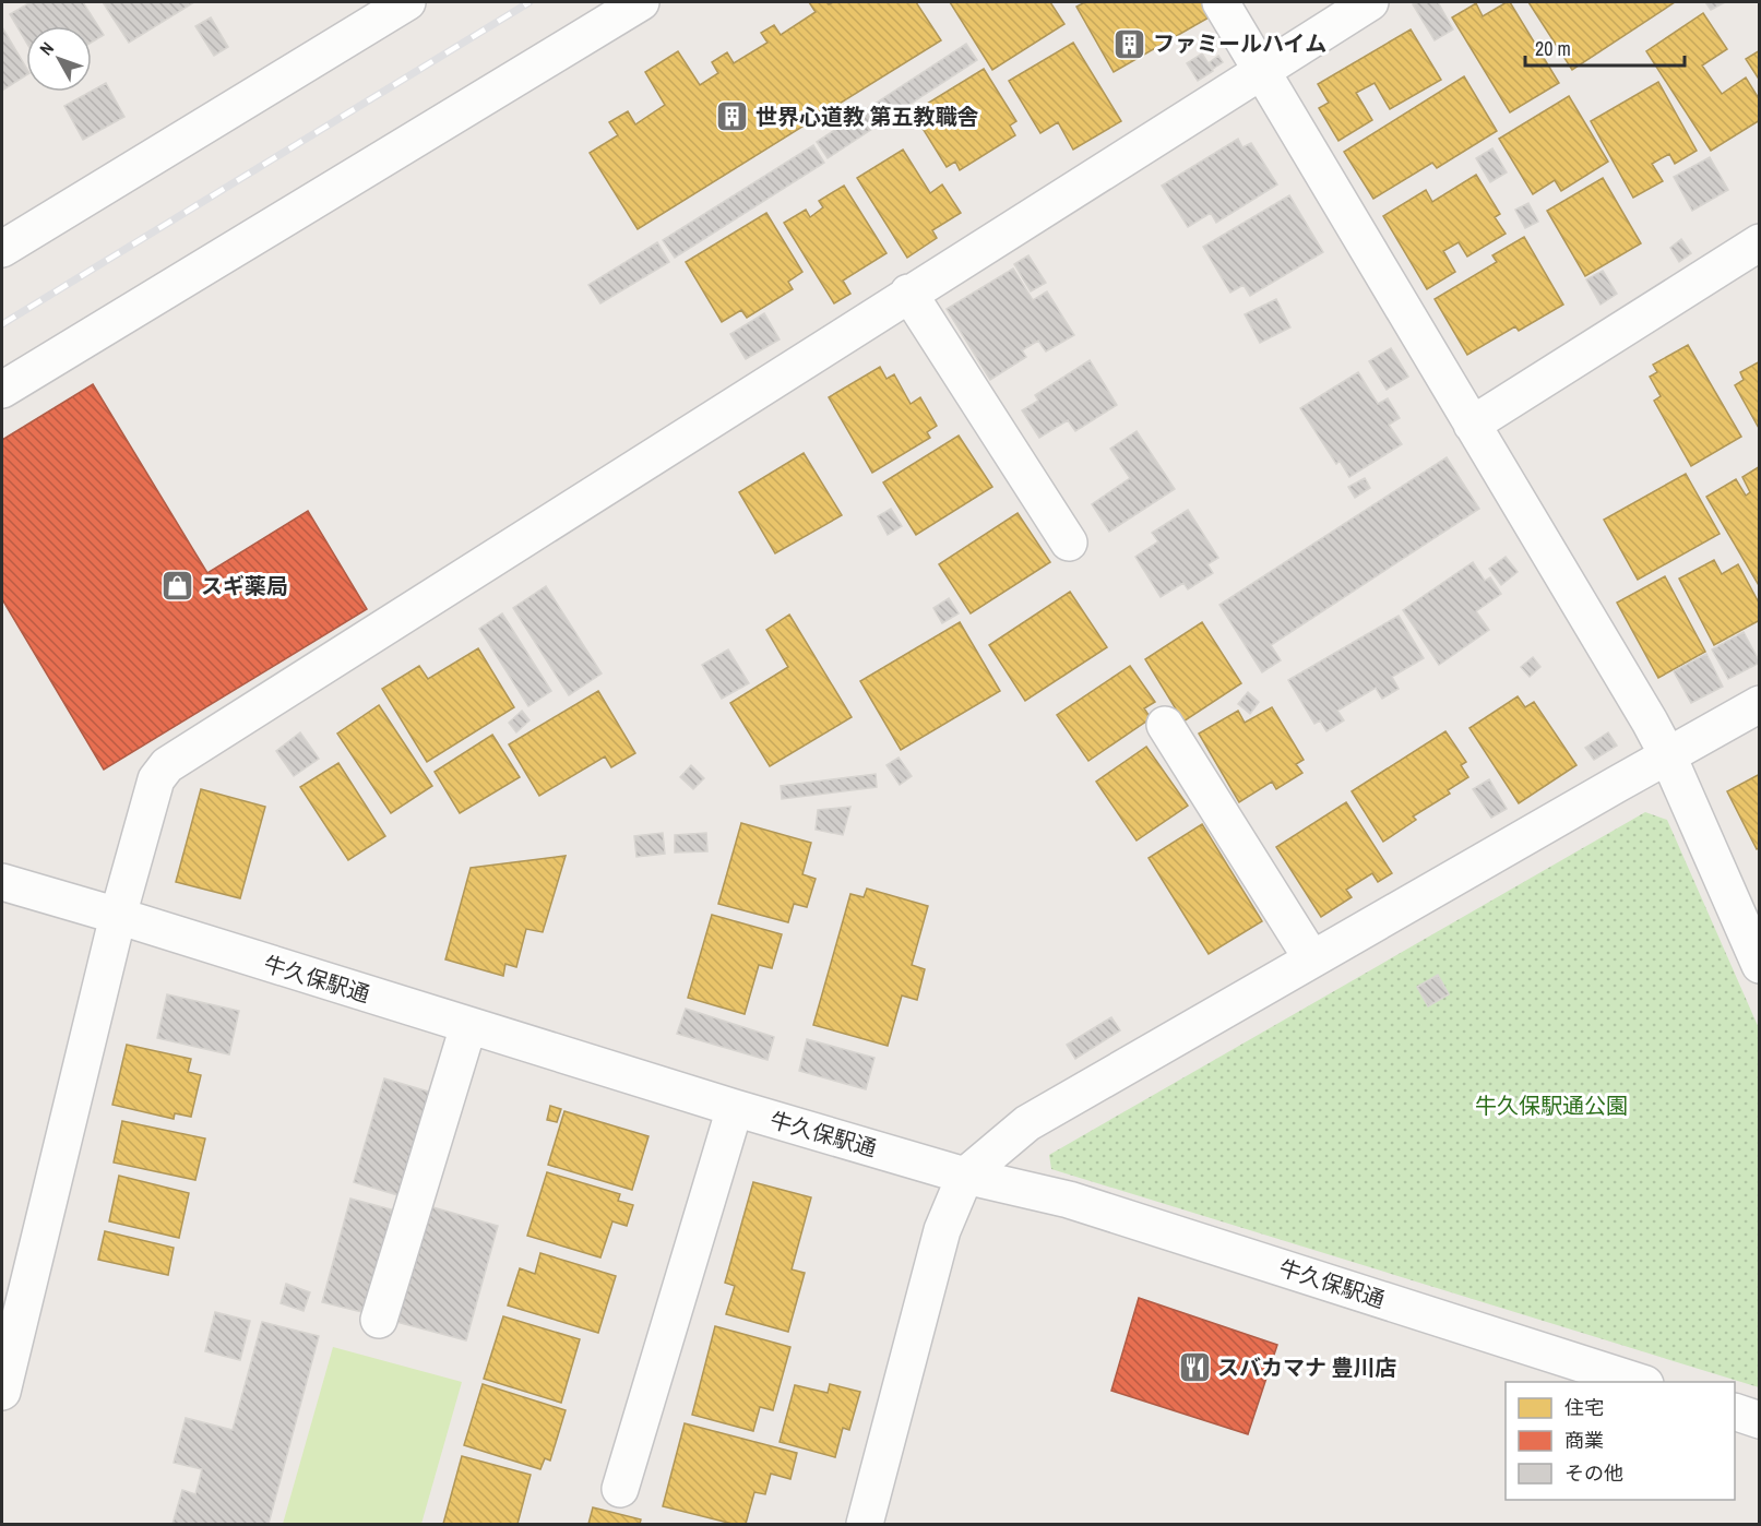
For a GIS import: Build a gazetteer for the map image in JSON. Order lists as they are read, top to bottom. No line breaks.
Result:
{"streets":{"street":["牛久保駅通"]},"parks":["牛久保駅通公園"],"places":{"building":["ファミールハイム","世界心道教 第五教職舎"],"shop":["スギ薬局"],"restaurant":["スバカマナ 豊川店"]},"legend":["住宅","商業","その他"],"scale_bar":"20 m","north":"top left"}
